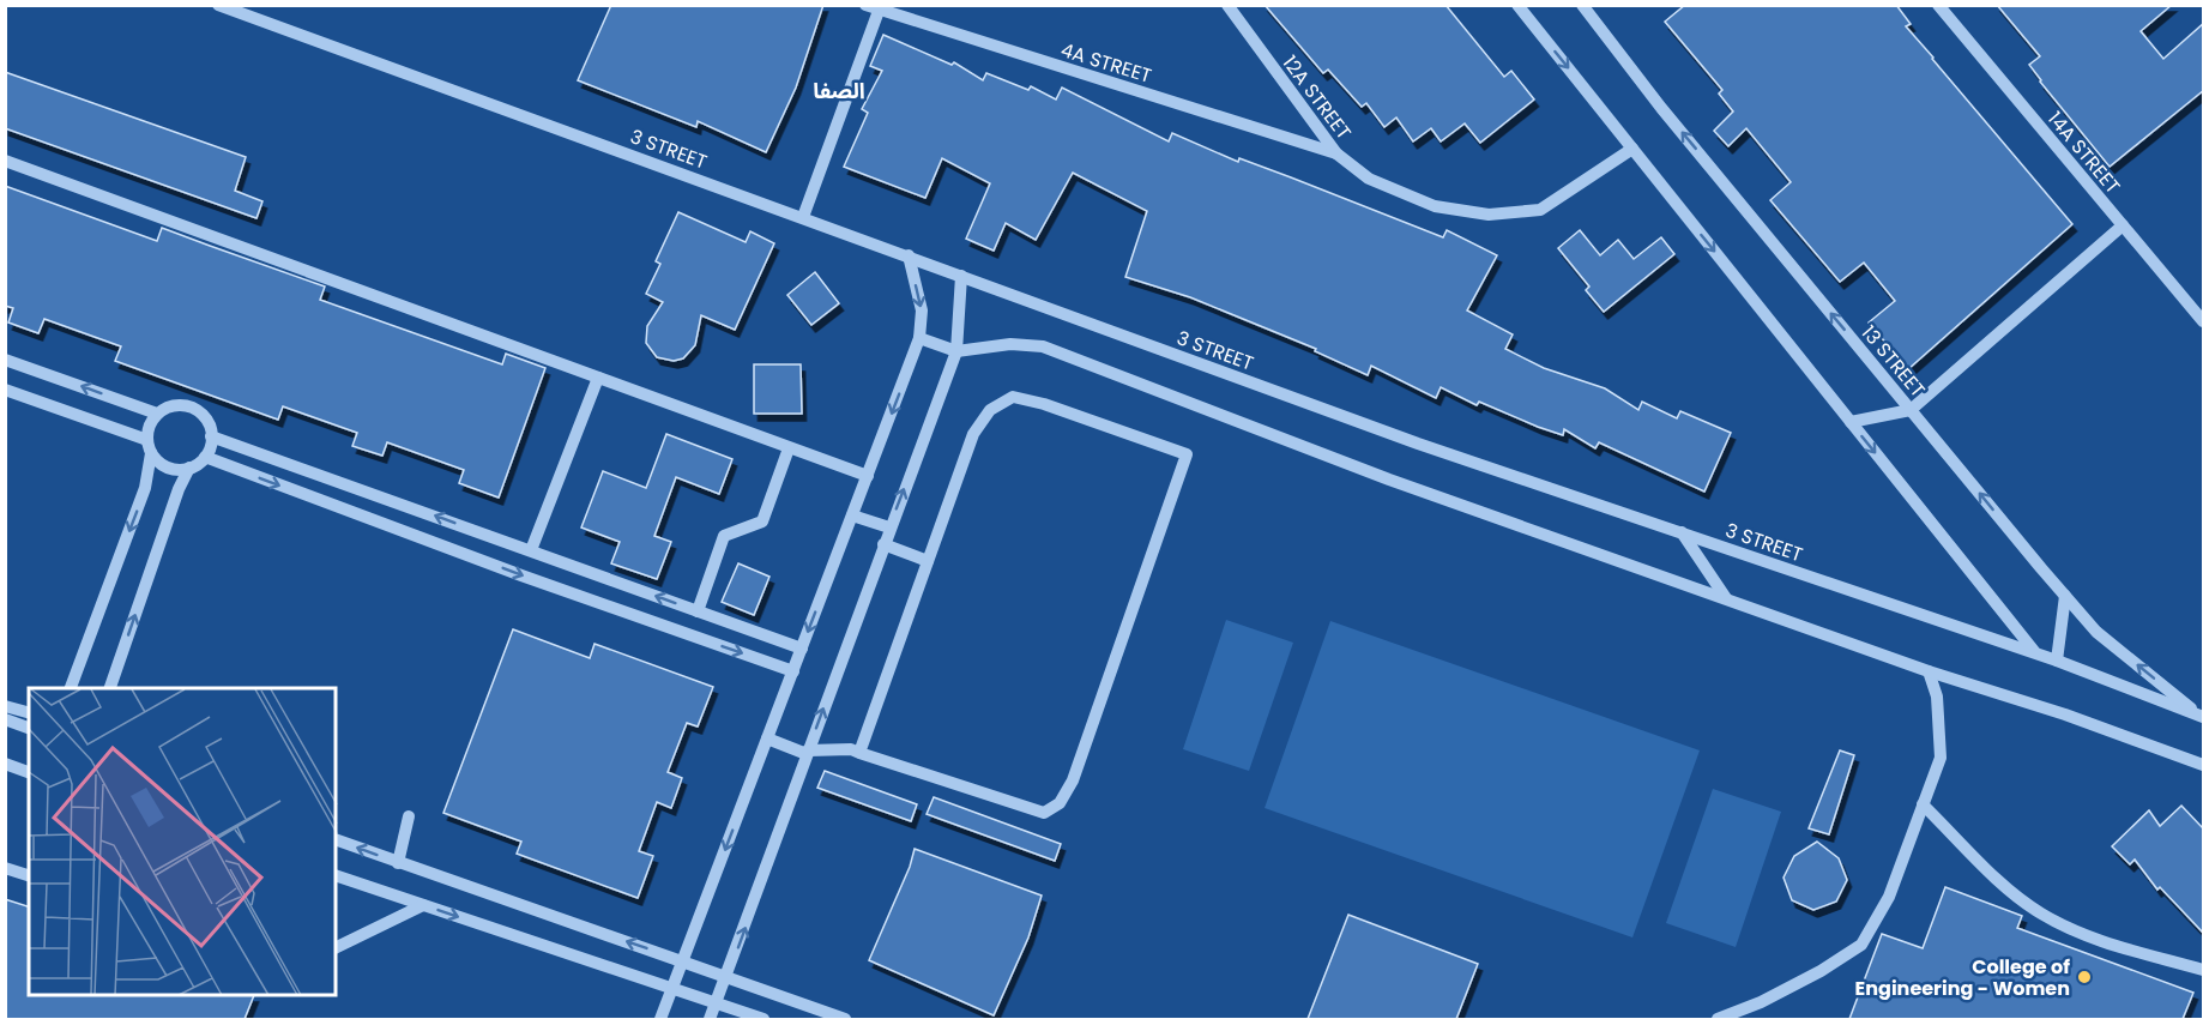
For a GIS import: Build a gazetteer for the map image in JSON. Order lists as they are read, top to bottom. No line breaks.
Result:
{"streets":{"street":["4A STREET","12A STREET","3 STREET","14A STREET","13 STREET"]},"crossings":[["4A STREET","12A STREET"],["3 STREET","13 STREET"]],"districts":["الصفا"],"places":["College of Engineering - Women"]}
